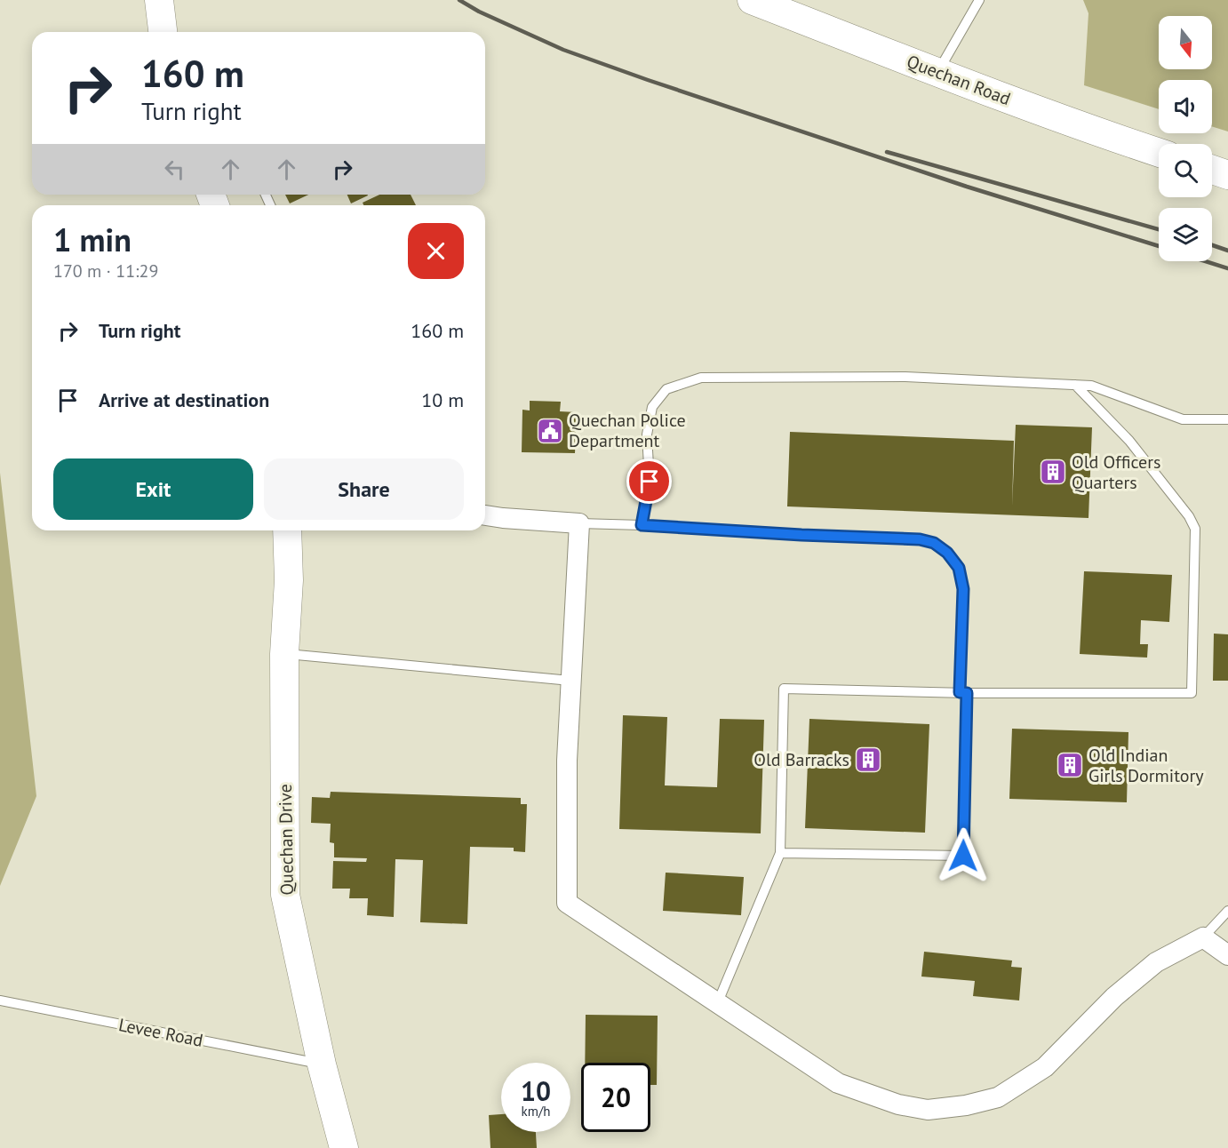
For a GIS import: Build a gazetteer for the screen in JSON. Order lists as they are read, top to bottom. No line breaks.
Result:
{"streets":{"street":["Quechan Road","Quechan Drive"],"lane":["Levee Road"]},"crossings":[["Quechan Drive","Levee Road"]],"places":{"public building":["Quechan Police Department"],"building":["Old Officers Quarters","Old Barracks","Old Indian Girls Dormitory"]},"north":"bottom","page":{"turn":["160 m","Turn right"],"heading":["1 min","170 m · 11:29"],"list":[{"name":"Turn right","value":"160 m"},{"name":"Arrive at destination","value":"10 m"}],"buttons":["Exit","Share"],"speed":"10 km/h","limit":"20"}}
